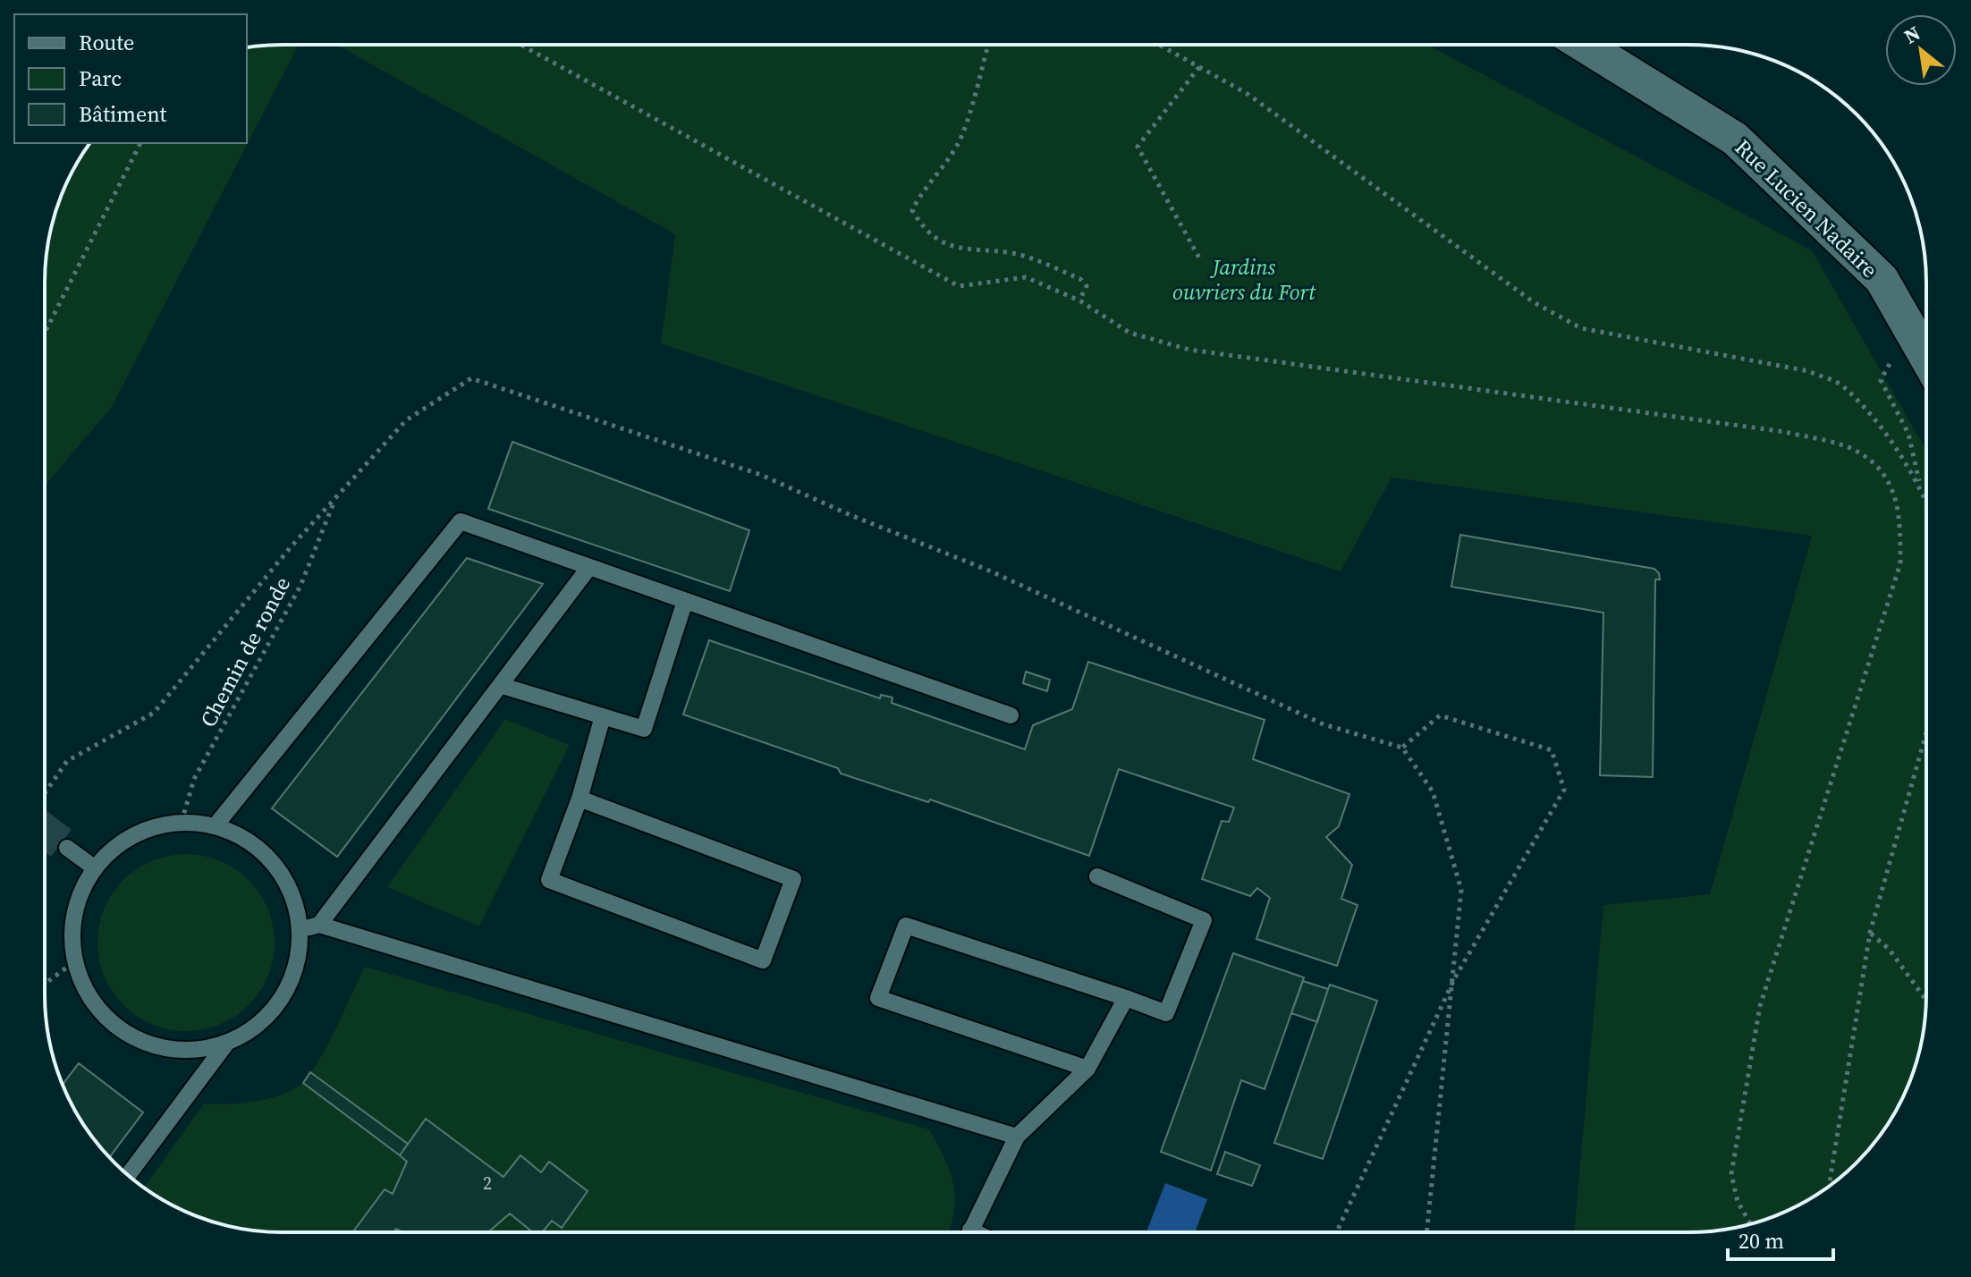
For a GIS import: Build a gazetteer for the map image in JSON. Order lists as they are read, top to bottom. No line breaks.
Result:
{"streets":{"street":["Rue Lucien Nadaire"],"path":["Chemin de ronde"]},"parks":["Jardins ouvriers du Fort"],"house_numbers":["2"],"legend":["Route","Parc","Bâtiment"],"scale_bar":"20 m","north":"top left"}
